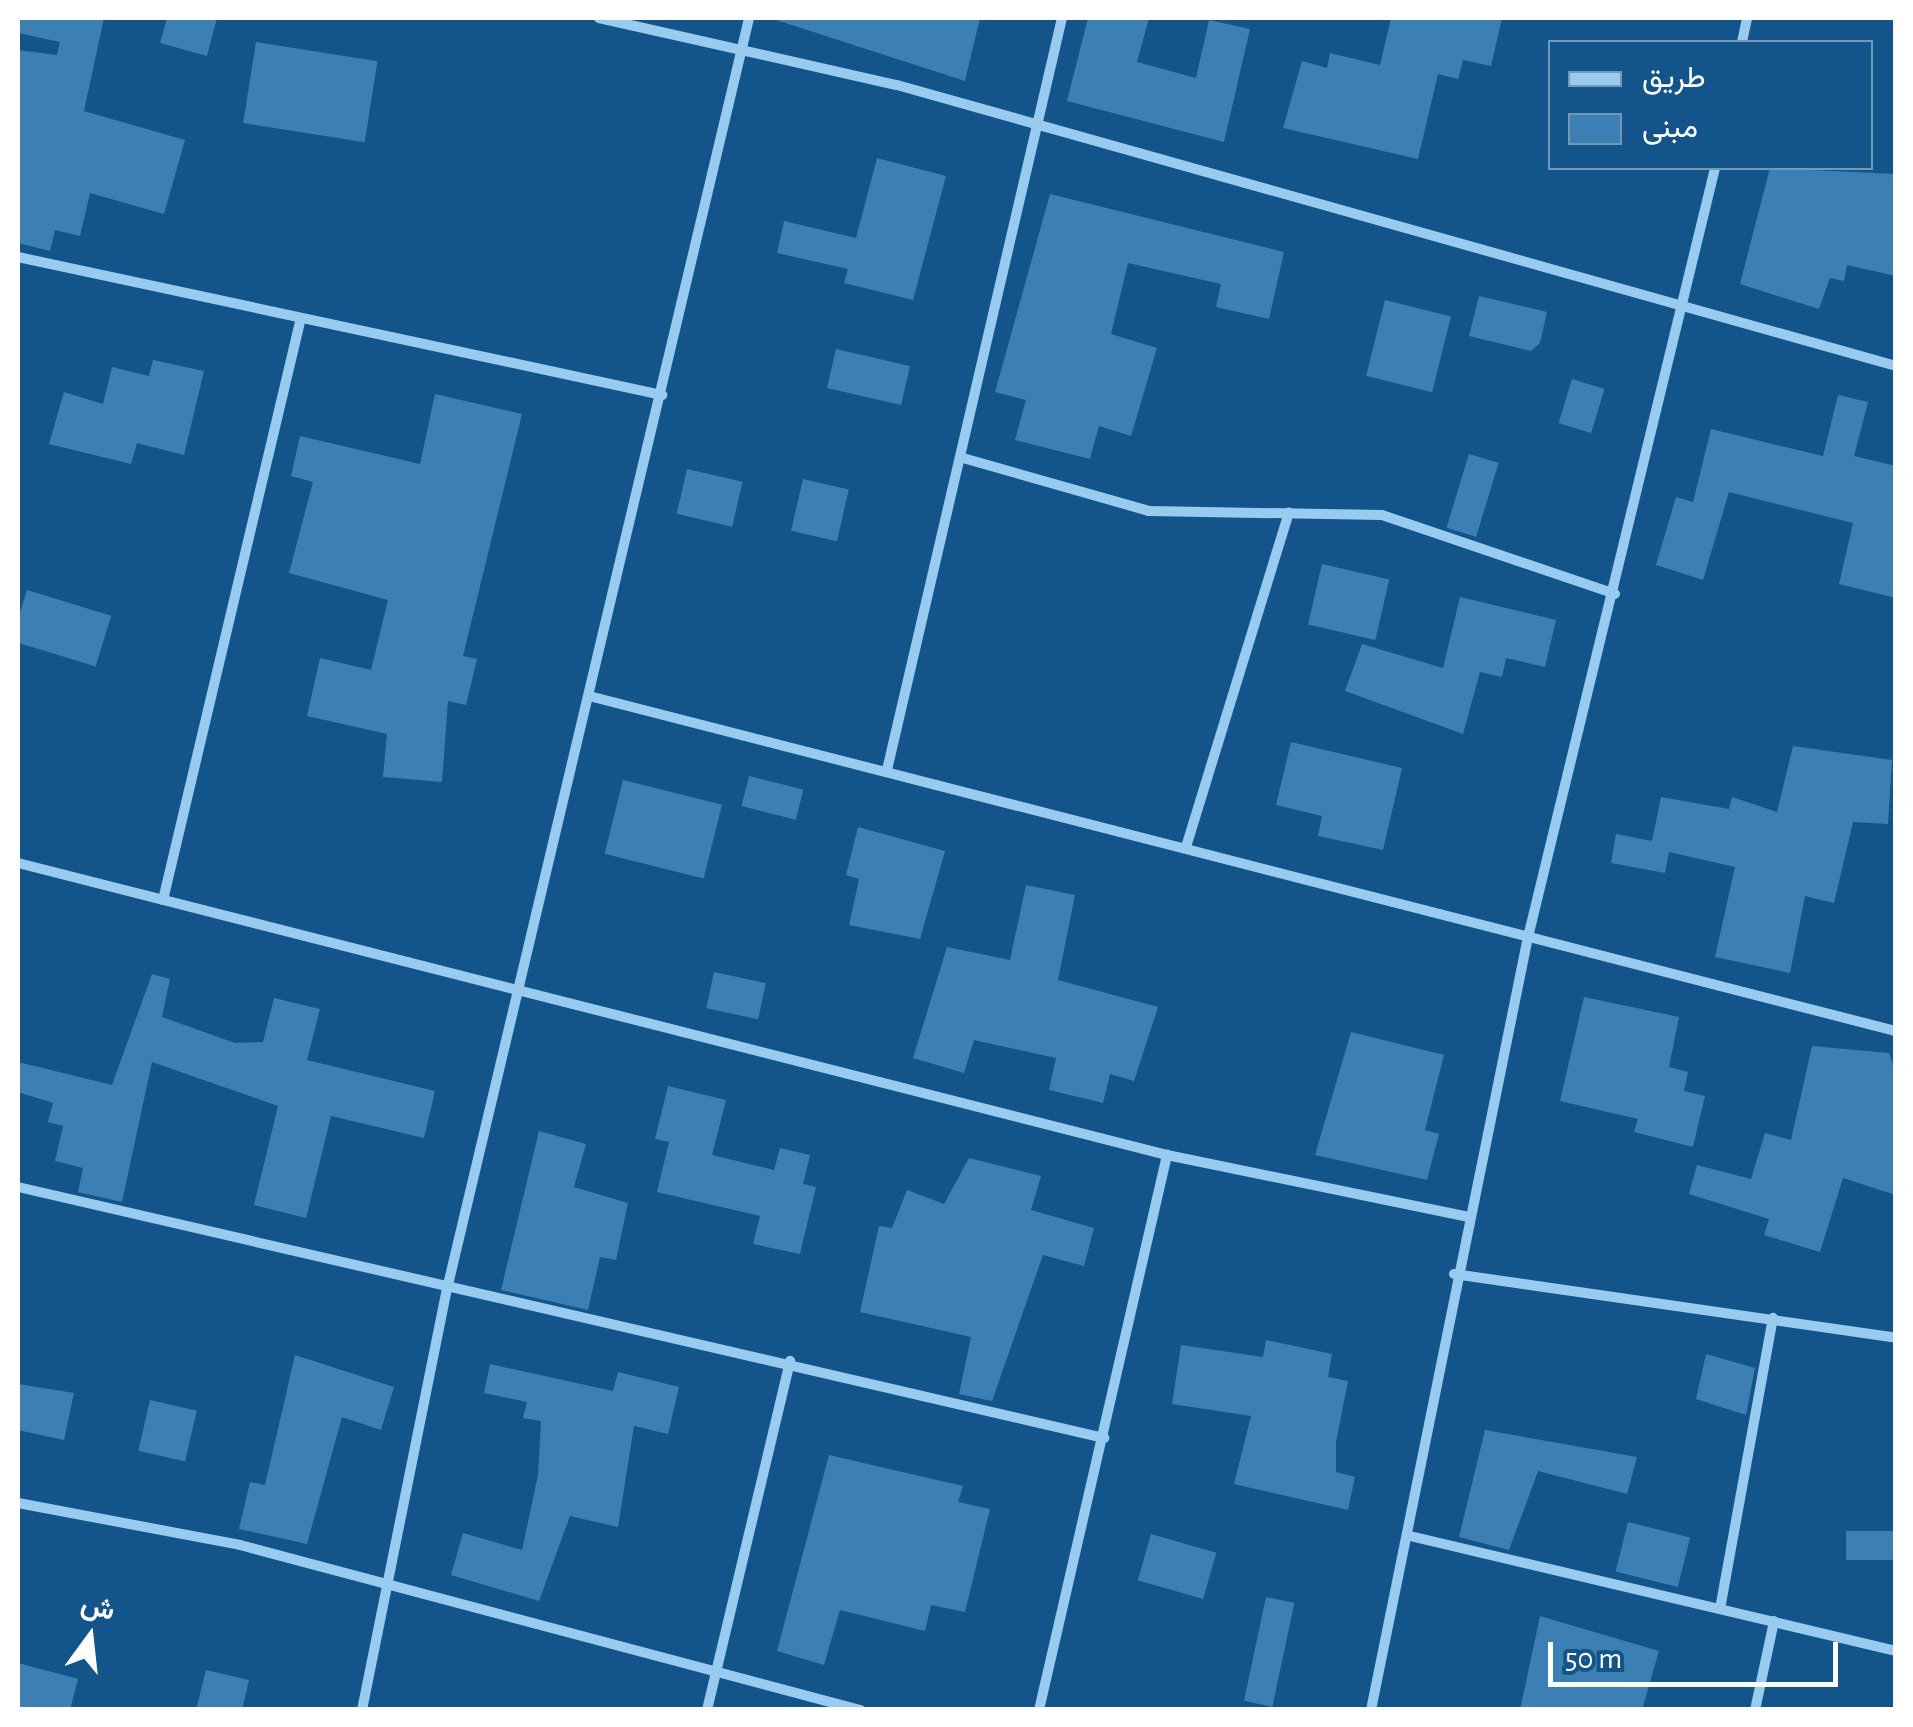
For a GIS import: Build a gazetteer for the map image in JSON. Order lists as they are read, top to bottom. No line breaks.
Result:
{"legend":["طريق","مبنى"],"scale_bar":"50 m","north":"top"}
